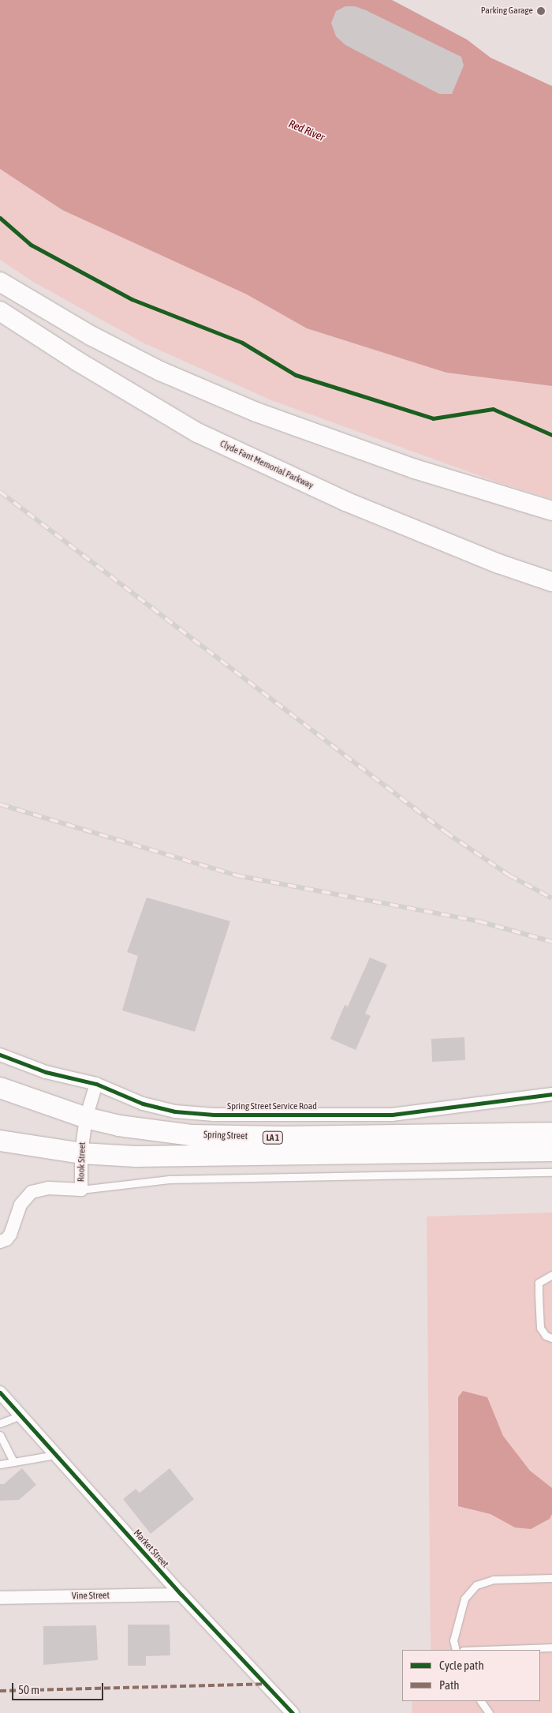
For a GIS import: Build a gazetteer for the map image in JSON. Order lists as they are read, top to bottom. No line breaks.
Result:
{"streets":{"main road":["Clyde Fant Memorial Parkway","Spring Street","LA 1"],"street":["Spring Street Service Road","Rook Street","Market Street","Vine Street"]},"crossings":[["Spring Street","Rook Street"],["Market Street","Vine Street"]],"water":["Red River"],"places":["Parking Garage"],"legend":["Cycle path","Path"],"scale_bar":"50 m"}
